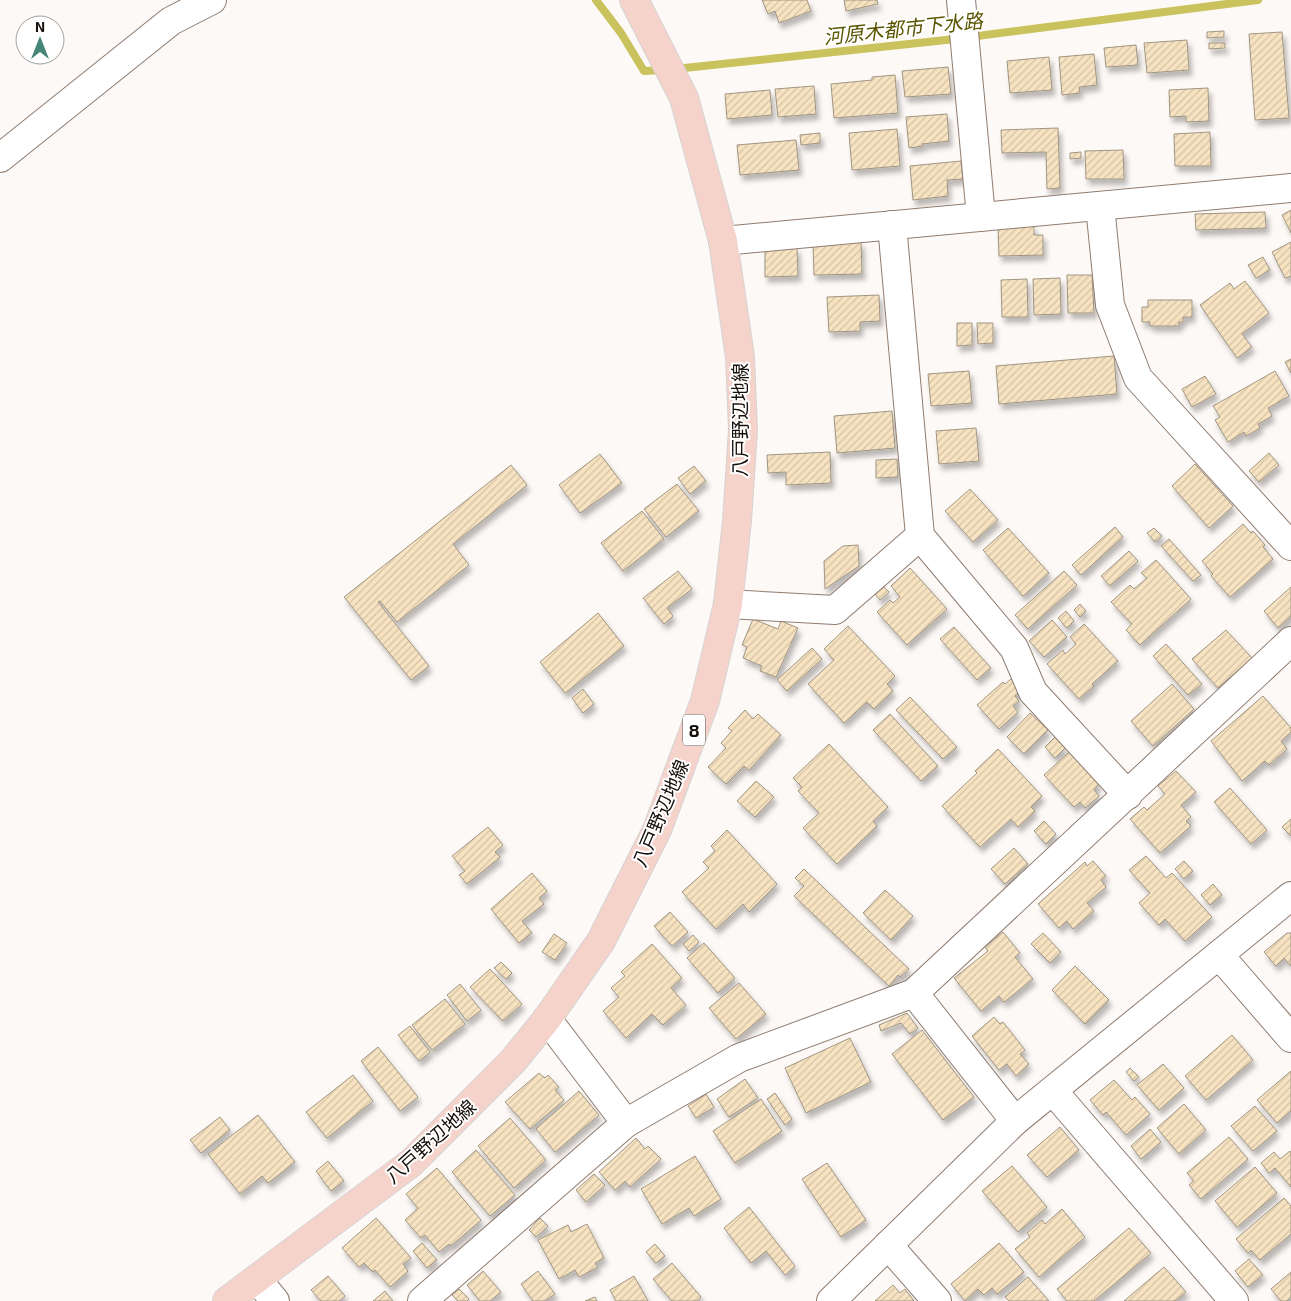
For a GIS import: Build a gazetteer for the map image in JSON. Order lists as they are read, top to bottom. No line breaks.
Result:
{"streets":{"main road":["八戸野辺地線","8"]},"water":["河原木都市下水路"],"north":"top"}
